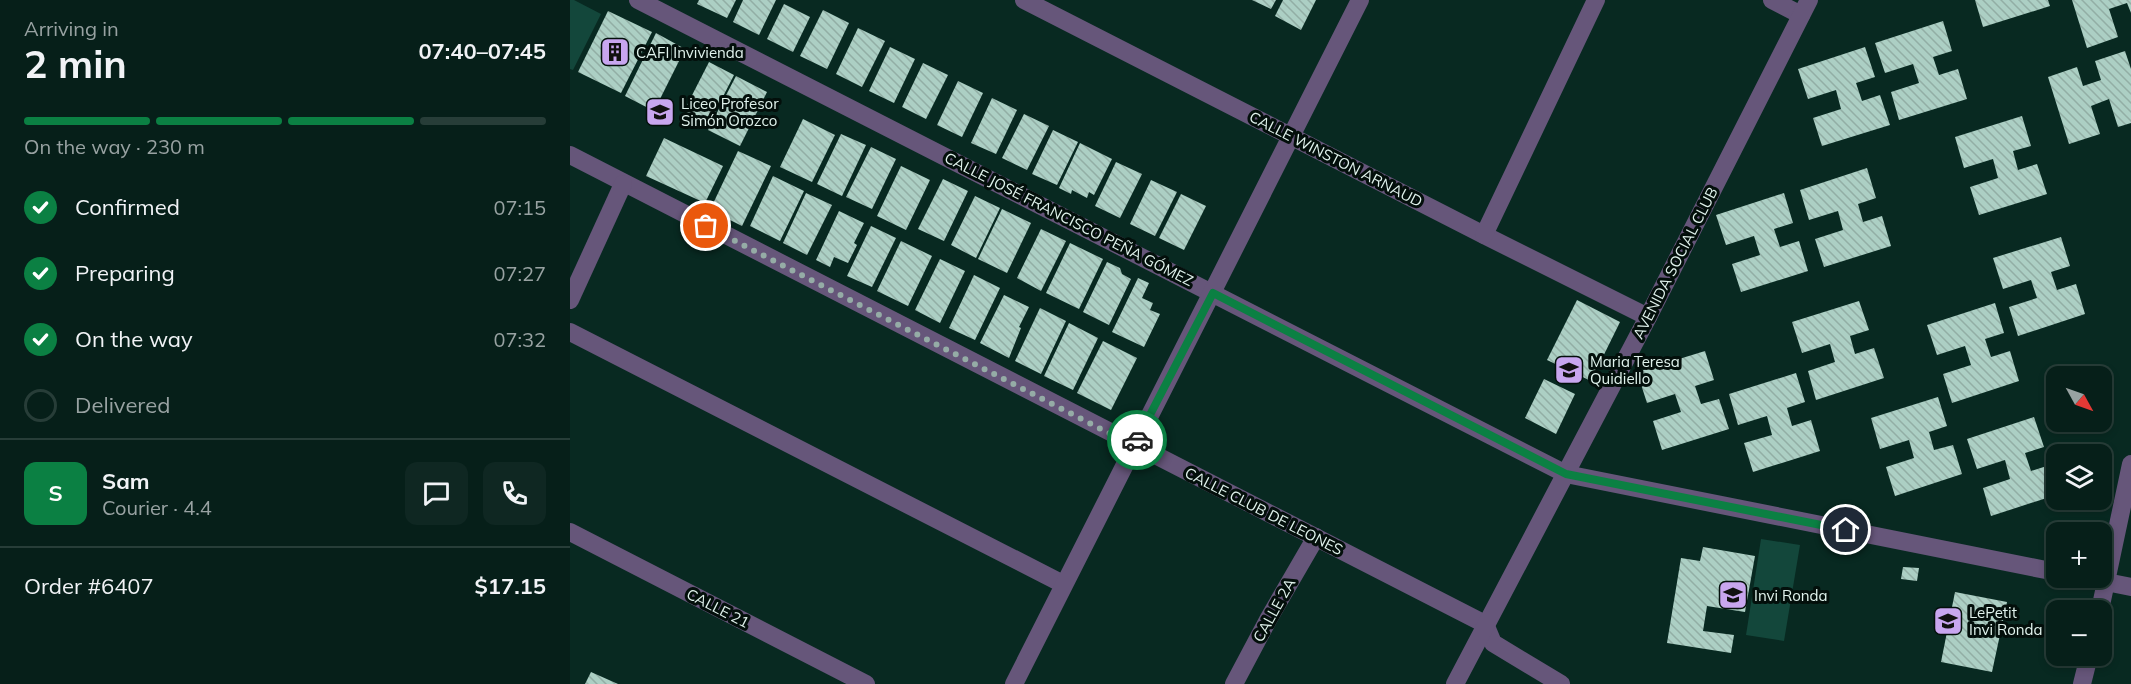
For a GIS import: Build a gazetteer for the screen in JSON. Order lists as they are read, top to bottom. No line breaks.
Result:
{"streets":{"street":["CALLE WINSTON ARNAUD","CALLE JOSÉ FRANCISCO PEÑA GÓMEZ","AVENIDA SOCIAL CLUB","CALLE CLUB DE LEONES","CALLE 21","CALLE 2A"]},"crossings":[["CALLE WINSTON ARNAUD","AVENIDA SOCIAL CLUB"],["CALLE JOSÉ FRANCISCO PEÑA GÓMEZ","AVENIDA SOCIAL CLUB"],["AVENIDA SOCIAL CLUB","CALLE CLUB DE LEONES"],["CALLE CLUB DE LEONES","CALLE 2A"]],"places":{"building":["CAFI Invivienda"],"school or university":["Liceo Profesor Simón Orozco","Maria Teresa Quidiello","Invi Ronda","LePetit Invi Ronda"]},"north":"bottom right","page":{"heading":["2 min","Arriving in","07:40–07:45"],"panel":["Sam","Courier · 4.4","Order #6407","$17.15"],"bar":"On the way · 230 m","list":[["Confirmed","07:15"],["Preparing","07:27"],["On the way","07:32"],"Delivered"],"map_buttons":["+","−"],"round":"S"}}
